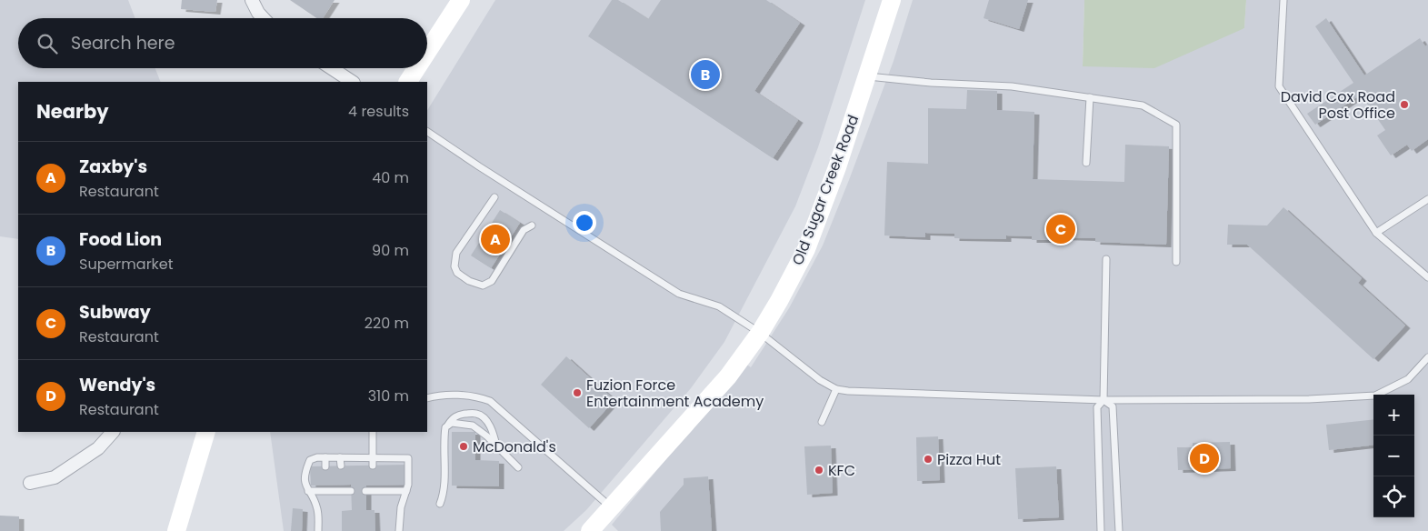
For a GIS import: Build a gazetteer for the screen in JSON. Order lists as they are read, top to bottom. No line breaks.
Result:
{"streets":{"street":["Old Sugar Creek Road"]},"places":["David Cox Road Post Office","Fuzion Force Entertainment Academy","McDonald's","Pizza Hut","KFC"],"page":{"search":"Search here","pins":["B","C","A","D"],"heading":["Nearby","4 results"],"list":[{"mark":"A","name":"Zaxby's","note":"Restaurant","value":"40 m"},{"mark":"B","name":"Food Lion","note":"Supermarket","value":"90 m"},{"mark":"C","name":"Subway","note":"Restaurant","value":"220 m"},{"mark":"D","name":"Wendy's","note":"Restaurant","value":"310 m"}],"map_buttons":["+","−"]}}
